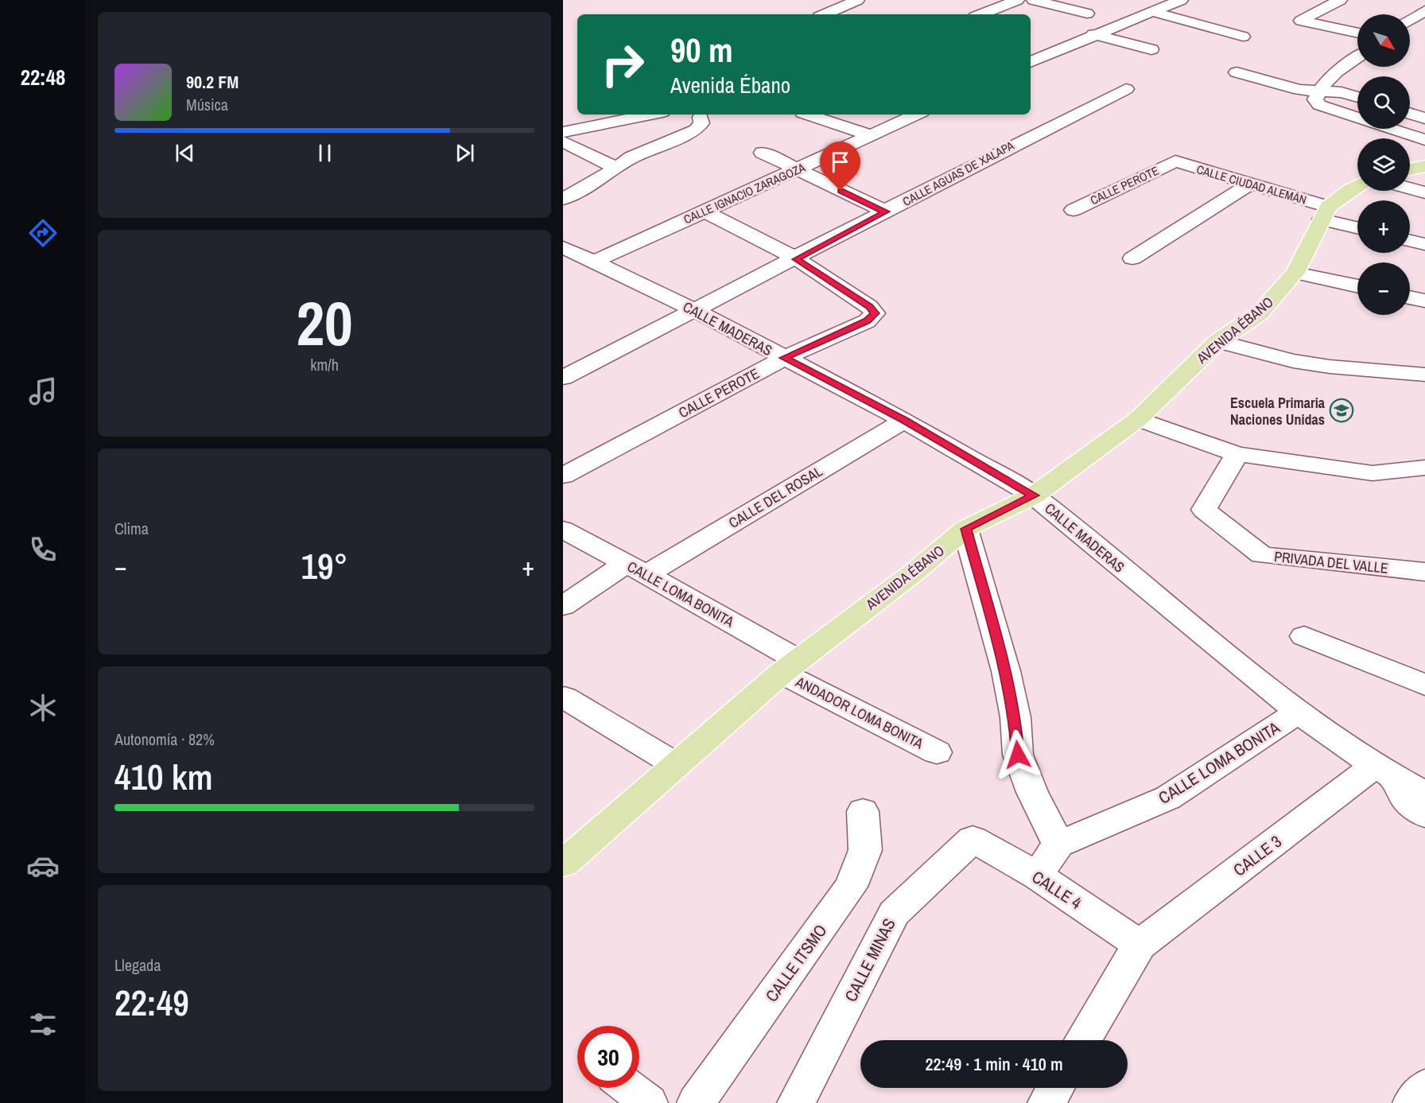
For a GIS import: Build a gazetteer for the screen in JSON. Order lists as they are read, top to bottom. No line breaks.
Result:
{"streets":{"main road":["AVENIDA ÉBANO"],"street":["CALLE AGUAS DE XALAPA","CALLE CIUDAD ALEMÁN","CALLE PEROTE","CALLE IGNACIO ZARAGOZA","CALLE MADERAS","CALLE DEL ROSAL","PRIVADA DEL VALLE","CALLE LOMA BONITA","ANDADOR LOMA BONITA","CALLE 3","CALLE 4","CALLE MINAS","CALLE ITSMO"]},"crossings":[["CALLE AGUAS DE XALAPA","CALLE PEROTE"],["CALLE AGUAS DE XALAPA","CALLE MADERAS"],["CALLE CIUDAD ALEMÁN","CALLE PEROTE"],["CALLE CIUDAD ALEMÁN","AVENIDA ÉBANO"],["CALLE PEROTE","CALLE MADERAS"],["CALLE IGNACIO ZARAGOZA","CALLE MADERAS"],["CALLE MADERAS","AVENIDA ÉBANO"],["CALLE MADERAS","CALLE DEL ROSAL"],["CALLE MADERAS","CALLE LOMA BONITA"],["CALLE MADERAS","CALLE 3"],["AVENIDA ÉBANO","CALLE LOMA BONITA"],["AVENIDA ÉBANO","ANDADOR LOMA BONITA"],["CALLE DEL ROSAL","CALLE LOMA BONITA"],["CALLE LOMA BONITA","ANDADOR LOMA BONITA"],["CALLE 3","CALLE 4"],["CALLE 4","CALLE MINAS"]],"places":{"school or university":["Escuela Primaria Naciones Unidas"]},"north":"bottom right","page":{"tabs":"22:48","map_buttons":["+","−"],"turn":["90 m","Avenida Ébano"],"song":["90.2 FM","Música"],"tile":[["20","km/h"],"Clima",["Autonomía · 82%","410 km"],["Llegada","22:49"]],"heat":["−","19°","+"],"limit":"30","trip":"22:49 · 1 min · 410 m"}}
